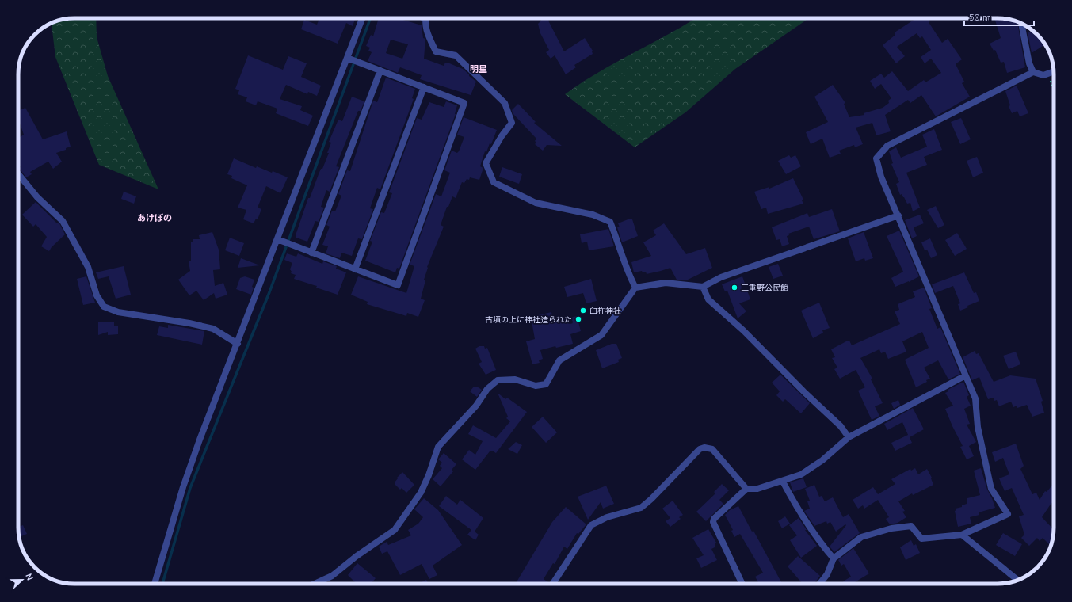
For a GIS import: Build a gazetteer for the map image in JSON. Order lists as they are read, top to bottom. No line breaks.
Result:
{"districts":["明星","あけぼの"],"places":["三重野公民館","臼杵神社","古墳の上に神社造られた"],"scale_bar":"50 m","north":"right"}
